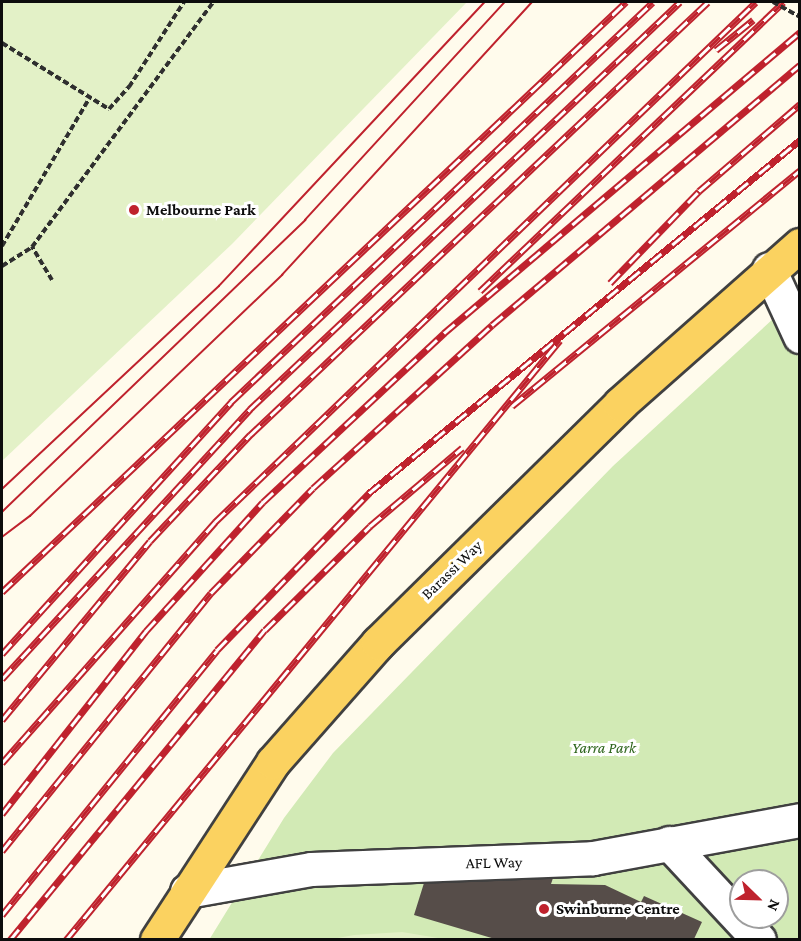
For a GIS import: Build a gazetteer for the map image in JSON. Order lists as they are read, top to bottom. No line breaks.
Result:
{"streets":{"main road":["Barassi Way"],"street":["AFL Way"]},"crossings":[["Barassi Way","AFL Way"]],"parks":["Yarra Park"],"places":["Melbourne Park","Swinburne Centre"],"north":"bottom right"}
